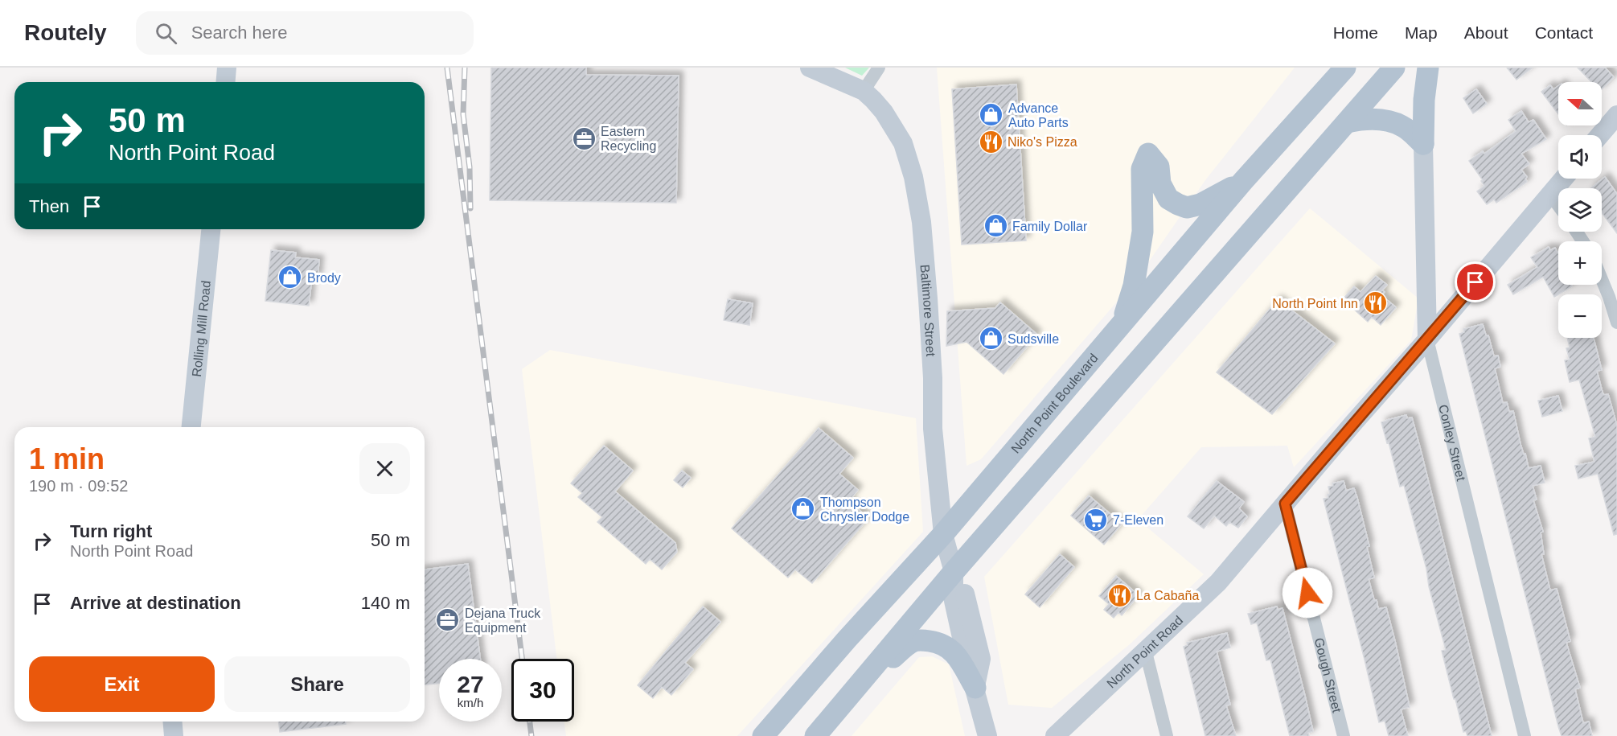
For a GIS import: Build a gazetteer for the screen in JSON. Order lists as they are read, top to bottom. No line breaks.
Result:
{"streets":{"main road":["North Point Boulevard"],"street":["Baltimore Street","Rolling Mill Road","Conley Street","North Point Road","Gough Street"]},"crossings":[["Baltimore Street","North Point Boulevard"],["Conley Street","North Point Road"],["North Point Road","Gough Street"]],"places":{"shop":["Advance Auto Parts","Family Dollar","Brody","Sudsville","Thompson Chrysler Dodge"],"office":["Eastern Recycling","Dejana Truck Equipment"],"restaurant":["Niko's Pizza","North Point Inn","La Cabaña"],"supermarket":["7-Eleven"]},"north":"left","page":{"header":"Routely","search":"Search here","nav":["Home","Map","About","Contact"],"map_buttons":["+","−"],"turn":["50 m","North Point Road"],"then":"Then","heading":["1 min","190 m · 09:52"],"list":[{"name":"Turn right","note":"North Point Road","value":"50 m"},{"name":"Arrive at destination","value":"140 m"}],"buttons":["Exit","Share"],"speed":"27 km/h","limit":"30"}}
